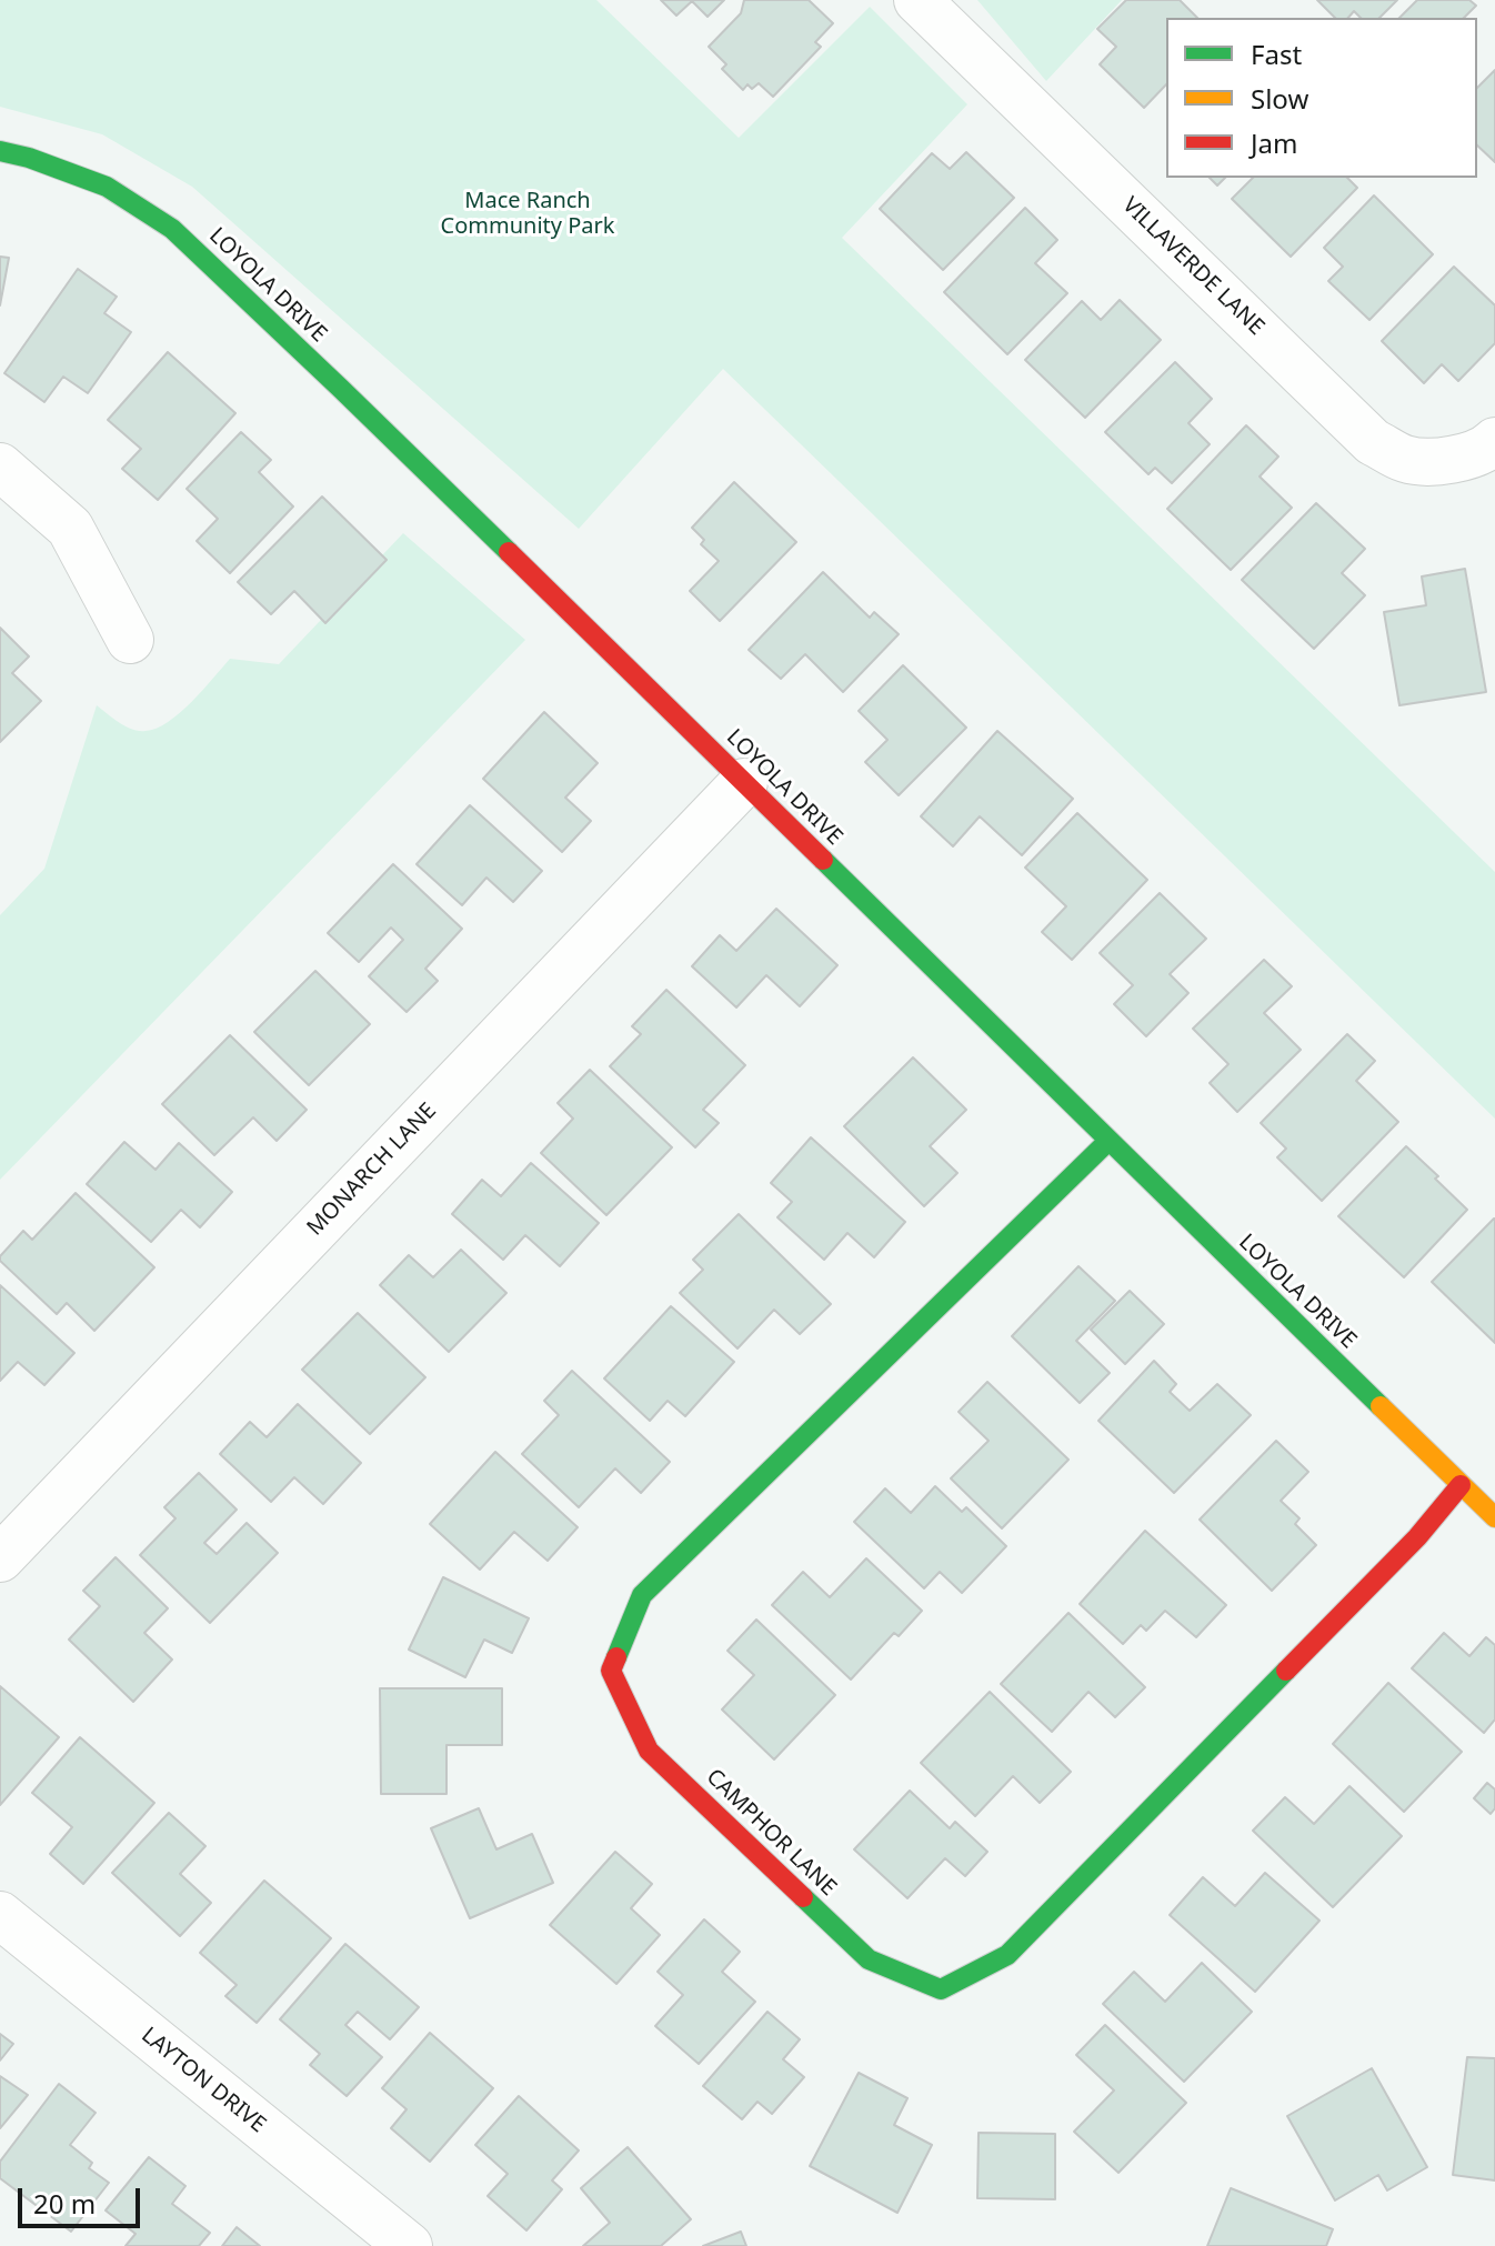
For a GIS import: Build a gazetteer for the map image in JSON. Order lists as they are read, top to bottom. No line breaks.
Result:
{"streets":{"street":["VILLAVERDE LANE","LOYOLA DRIVE","MONARCH LANE","CAMPHOR LANE","LAYTON DRIVE"]},"crossings":[["LOYOLA DRIVE","MONARCH LANE"],["LOYOLA DRIVE","CAMPHOR LANE"]],"parks":["Mace Ranch Community Park"],"legend":["Fast","Slow","Jam"],"scale_bar":"20 m"}
